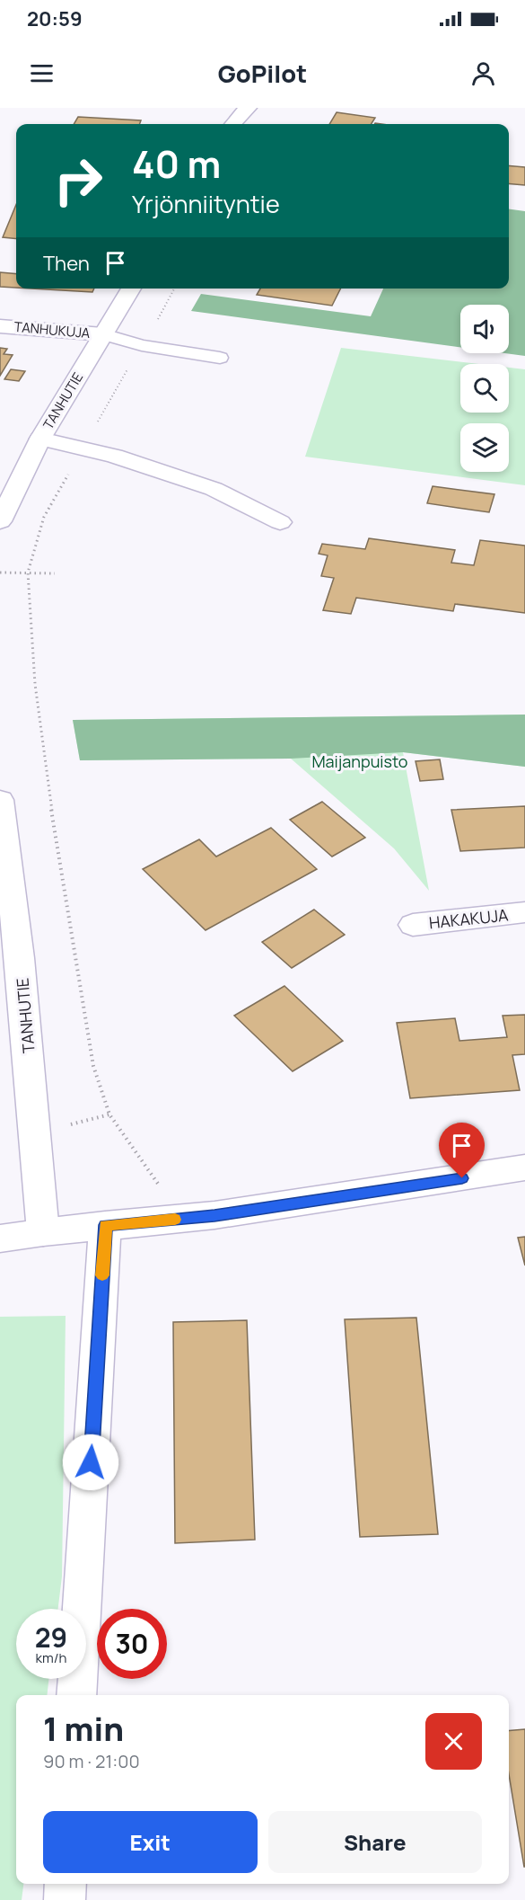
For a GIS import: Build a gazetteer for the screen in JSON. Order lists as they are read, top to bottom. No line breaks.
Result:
{"streets":{"street":["TANHUKUJA","TANHUTIE","HAKAKUJA"]},"crossings":[["TANHUKUJA","TANHUTIE"]],"parks":["Maijanpuisto"],"page":{"status":"20:59","header":"GoPilot","turn":["40 m","Yrjönniityntie"],"then":"Then","speed":"29 km/h","limit":"30","heading":["1 min","90 m · 21:00"],"buttons":["Exit","Share"]}}
